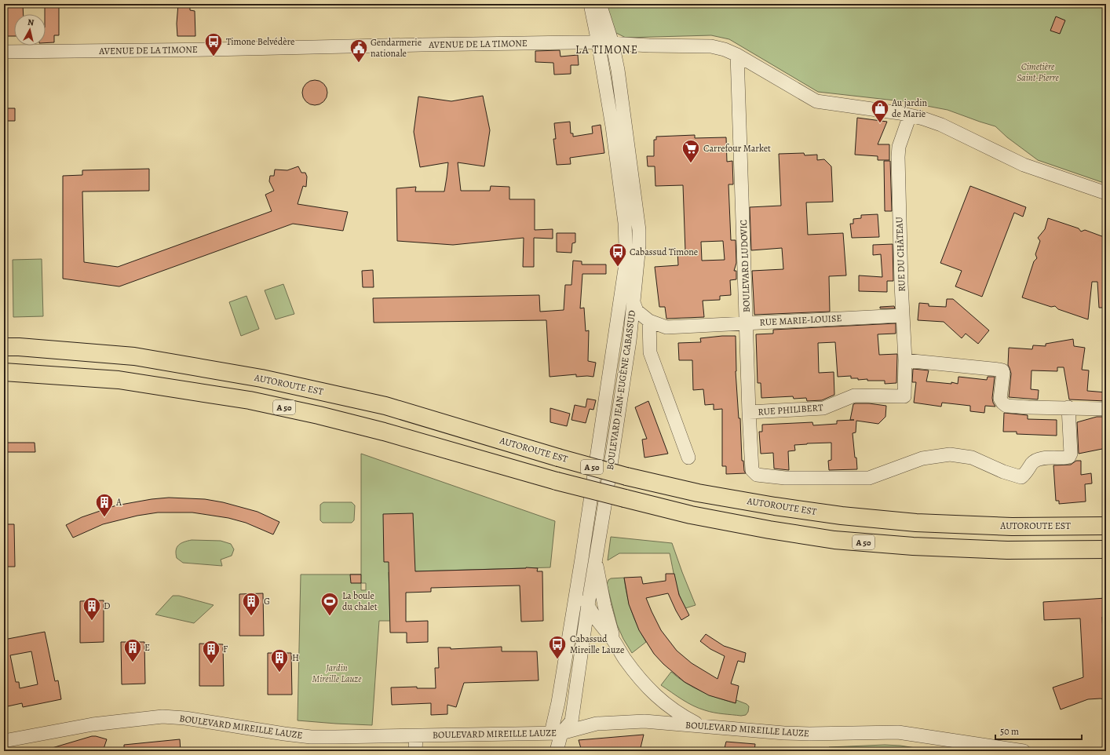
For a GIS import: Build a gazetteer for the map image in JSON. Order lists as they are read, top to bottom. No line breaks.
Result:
{"streets":{"highway":["AUTOROUTE EST","A 50"],"street":["AVENUE DE LA TIMONE","RUE DU CHÂTEAU","BOULEVARD LUDOVIC","RUE MARIE-LOUISE","BOULEVARD JEAN-EUGÈNE CABASSUD","RUE PHILIBERT","BOULEVARD MIREILLE LAUZE"]},"crossings":[["AVENUE DE LA TIMONE","RUE DU CHÂTEAU"],["AVENUE DE LA TIMONE","BOULEVARD LUDOVIC"],["AVENUE DE LA TIMONE","BOULEVARD JEAN-EUGÈNE CABASSUD"],["RUE DU CHÂTEAU","RUE MARIE-LOUISE"],["RUE DU CHÂTEAU","RUE PHILIBERT"],["BOULEVARD LUDOVIC","RUE MARIE-LOUISE"],["BOULEVARD LUDOVIC","RUE PHILIBERT"],["RUE MARIE-LOUISE","BOULEVARD JEAN-EUGÈNE CABASSUD"],["BOULEVARD JEAN-EUGÈNE CABASSUD","BOULEVARD MIREILLE LAUZE"]],"districts":["LA TIMONE"],"parks":["Cimetière Saint-Pierre","Jardin Mireille Lauze"],"places":{"bus stop":["Timone Belvédère","Cabassud Timone","Cabassud Mireille Lauze"],"public building":["Gendarmerie nationale"],"shop":["Au jardin de Marie"],"supermarket":["Carrefour Market"],"building":["A","G","D","E","F","H"],"sports":["La boule du chalet"]},"scale_bar":"50 m","north":"top"}
